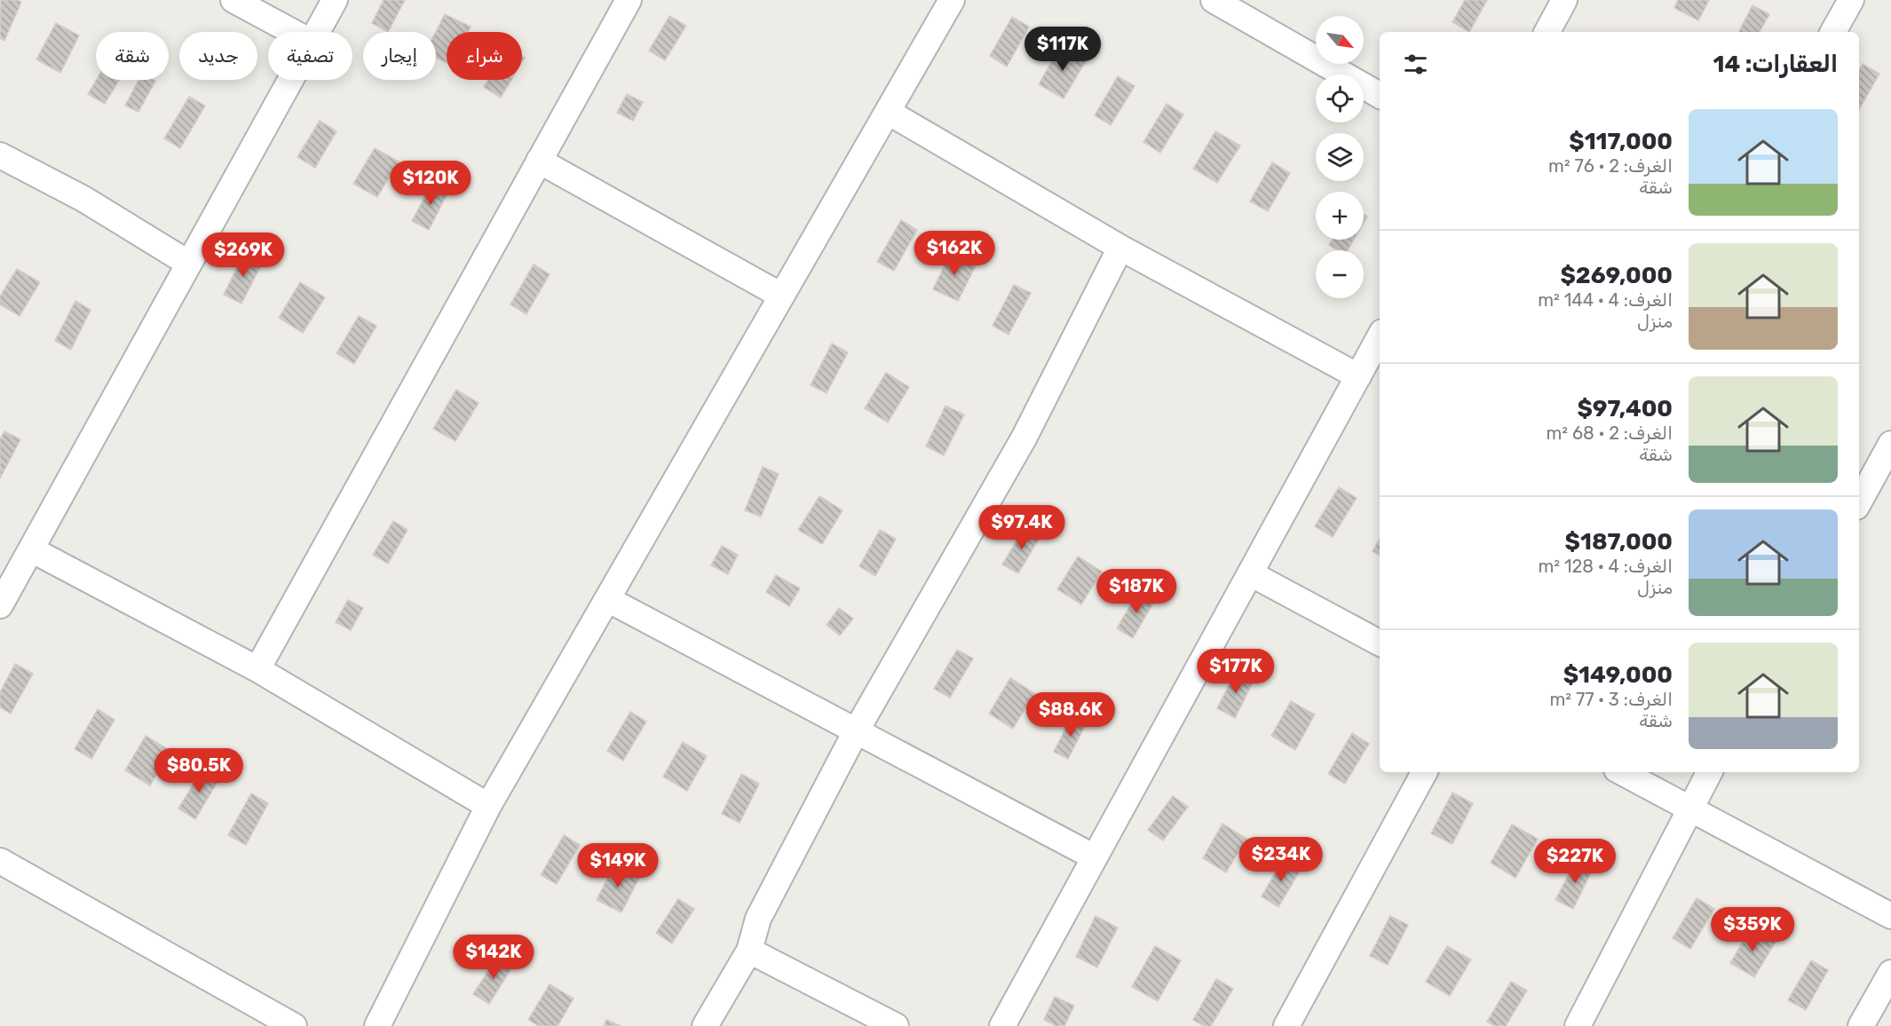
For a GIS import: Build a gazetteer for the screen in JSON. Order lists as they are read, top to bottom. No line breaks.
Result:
{"north":"bottom right","page":{"map_buttons":["+","−"],"price":["$117K","$120K","$162K","$269K","$97.4K","$187K","$177K","$88.6K","$80.5K","$234K","$227K","$149K","$359K","$142K"],"chip":["شراء","إيجار","تصفية","جديد","شقة"],"heading":"العقارات: 14","list":[{"name":"$117,000","note":"الغرف: 2 · 76 m² · شقة"},{"name":"$269,000","note":"الغرف: 4 · 144 m² · منزل"},{"name":"$97,400","note":"الغرف: 2 · 68 m² · شقة"},{"name":"$187,000","note":"الغرف: 4 · 128 m² · منزل"},{"name":"$149,000","note":"الغرف: 3 · 77 m² · شقة"}]}}
